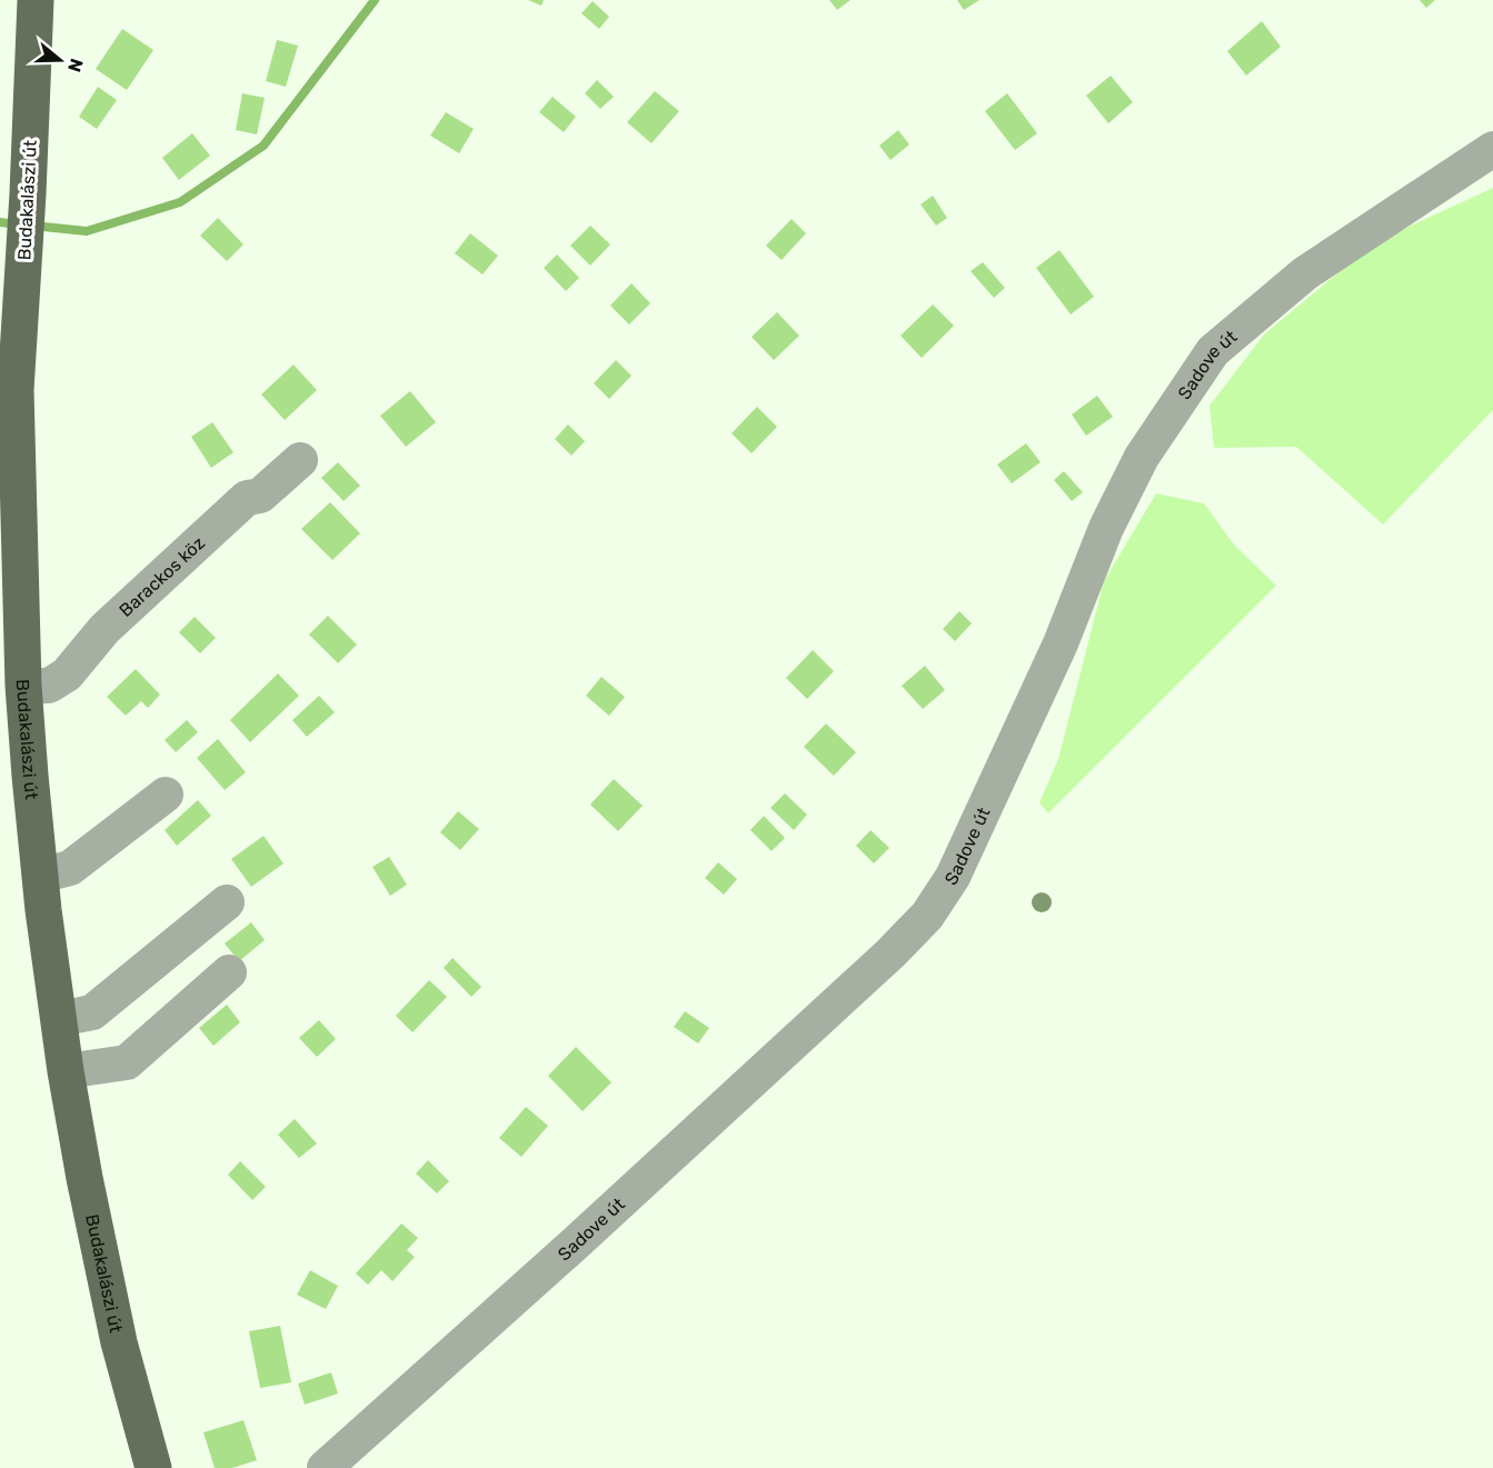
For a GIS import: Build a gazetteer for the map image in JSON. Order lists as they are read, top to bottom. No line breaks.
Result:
{"streets":{"main road":["Budakalászi út"],"street":["Sadove út","Barackos köz"]},"crossings":[["Budakalászi út","Barackos köz"]],"north":"right"}
